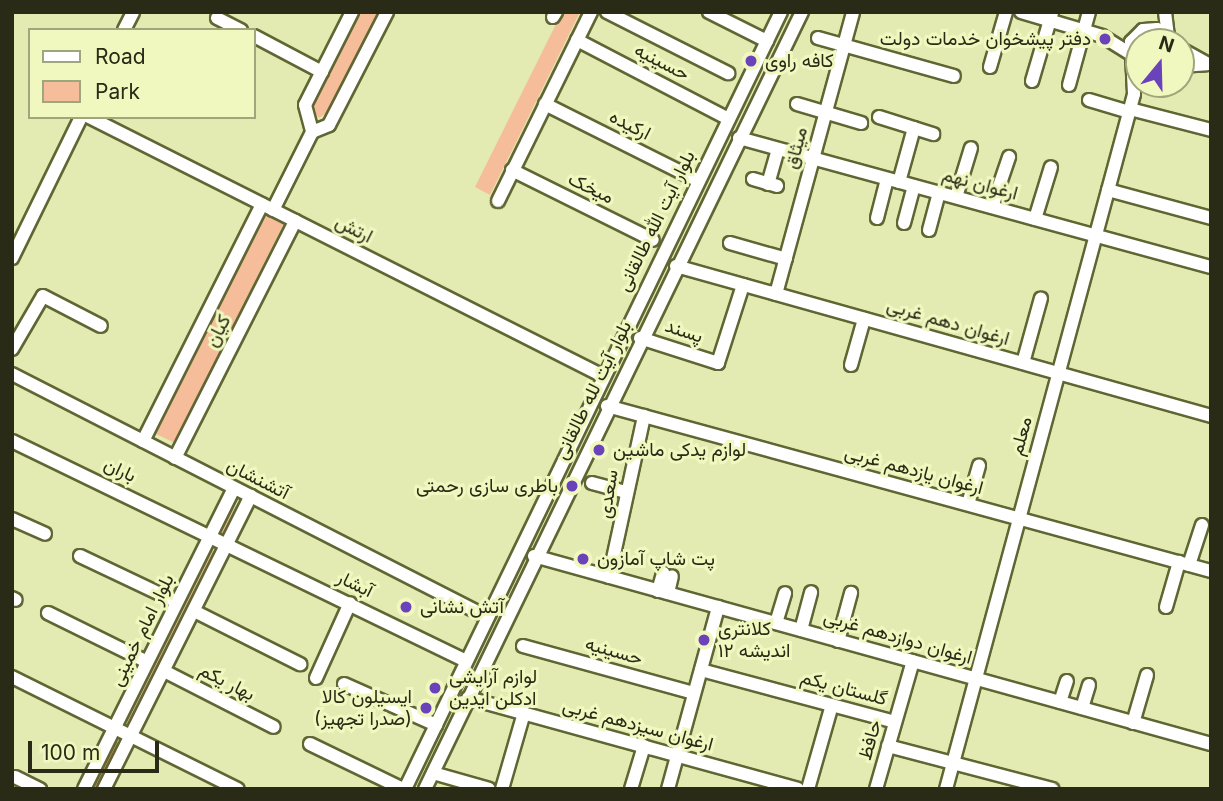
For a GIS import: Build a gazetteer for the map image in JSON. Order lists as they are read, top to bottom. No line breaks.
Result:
{"streets":{"street":["حسینیه","ارکیده","میثاق","ارغوان نهم","میخک","بلوار آیت الله طالقانی","ارتش","ارغوان دهم غربی","کیان","پسند","بلوار آیت لله طالقانی","معلم","باران","ارغوان یازدهم غربی","آتشنشان","سعدی","آبشار","بلوار امام خمینی","ارغوان دوازدهم غربی","بهار یکم","گلستان یکم","ارغوان سیزدهم غربی","حافظ"]},"crossings":[["حسینیه","بلوار آیت الله طالقانی"],["ارکیده","بلوار آیت الله طالقانی"],["میثاق","ارغوان نهم"],["میثاق","ارغوان دهم غربی"],["ارغوان نهم","بلوار آیت لله طالقانی"],["ارغوان نهم","معلم"],["بلوار آیت الله طالقانی","ارتش"],["بلوار آیت الله طالقانی","آتشنشان"],["بلوار آیت الله طالقانی","آبشار"],["ارتش","کیان"],["ارغوان دهم غربی","پسند"],["ارغوان دهم غربی","بلوار آیت لله طالقانی"],["ارغوان دهم غربی","معلم"],["کیان","آتشنشان"],["پسند","بلوار آیت لله طالقانی"],["بلوار آیت لله طالقانی","ارغوان یازدهم غربی"],["بلوار آیت لله طالقانی","ارغوان دوازدهم غربی"],["بلوار آیت لله طالقانی","ارغوان سیزدهم غربی"],["معلم","ارغوان یازدهم غربی"],["معلم","ارغوان دوازدهم غربی"],["باران","آبشار"],["باران","بلوار امام خمینی"],["ارغوان یازدهم غربی","سعدی"],["آتشنشان","بلوار امام خمینی"],["سعدی","ارغوان دوازدهم غربی"],["آبشار","بلوار امام خمینی"],["بلوار امام خمینی","بهار یکم"],["ارغوان دوازدهم غربی","حافظ"],["گلستان یکم","حافظ"]],"places":["دفتر پیشخوان خدمات دولت","کافه راوی","لوازم یدکی ماشین","باطری سازی رحمتی","پت شاپ آمازون","آتش نشانی","کلانتری ۱۲ اندیشه","لوازم آرایشی ادکلن ایدین","اپسیلون کالا (صدرا تجهیز)"],"legend":["Road","Park"],"scale_bar":"100 m","north":"top"}
